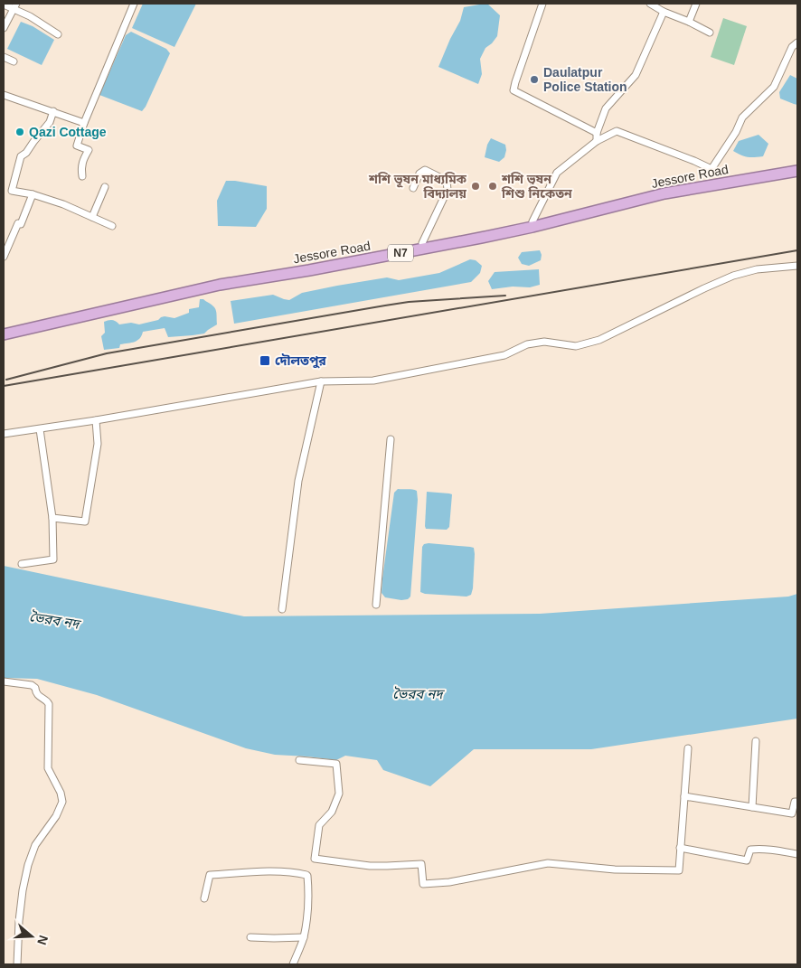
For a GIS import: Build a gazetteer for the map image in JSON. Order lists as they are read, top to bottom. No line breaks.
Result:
{"streets":{"highway":["Jessore Road","N7"]},"water":["ভৈরব নদ"],"places":{"other":["Daulatpur Police Station","Qazi Cottage","শশি ভূষন মাধ্যমিক বিদ্যালয়","শশি ভূষন শিশু নিকেতন"],"transit":["দৌলতপুর"]},"north":"right"}
